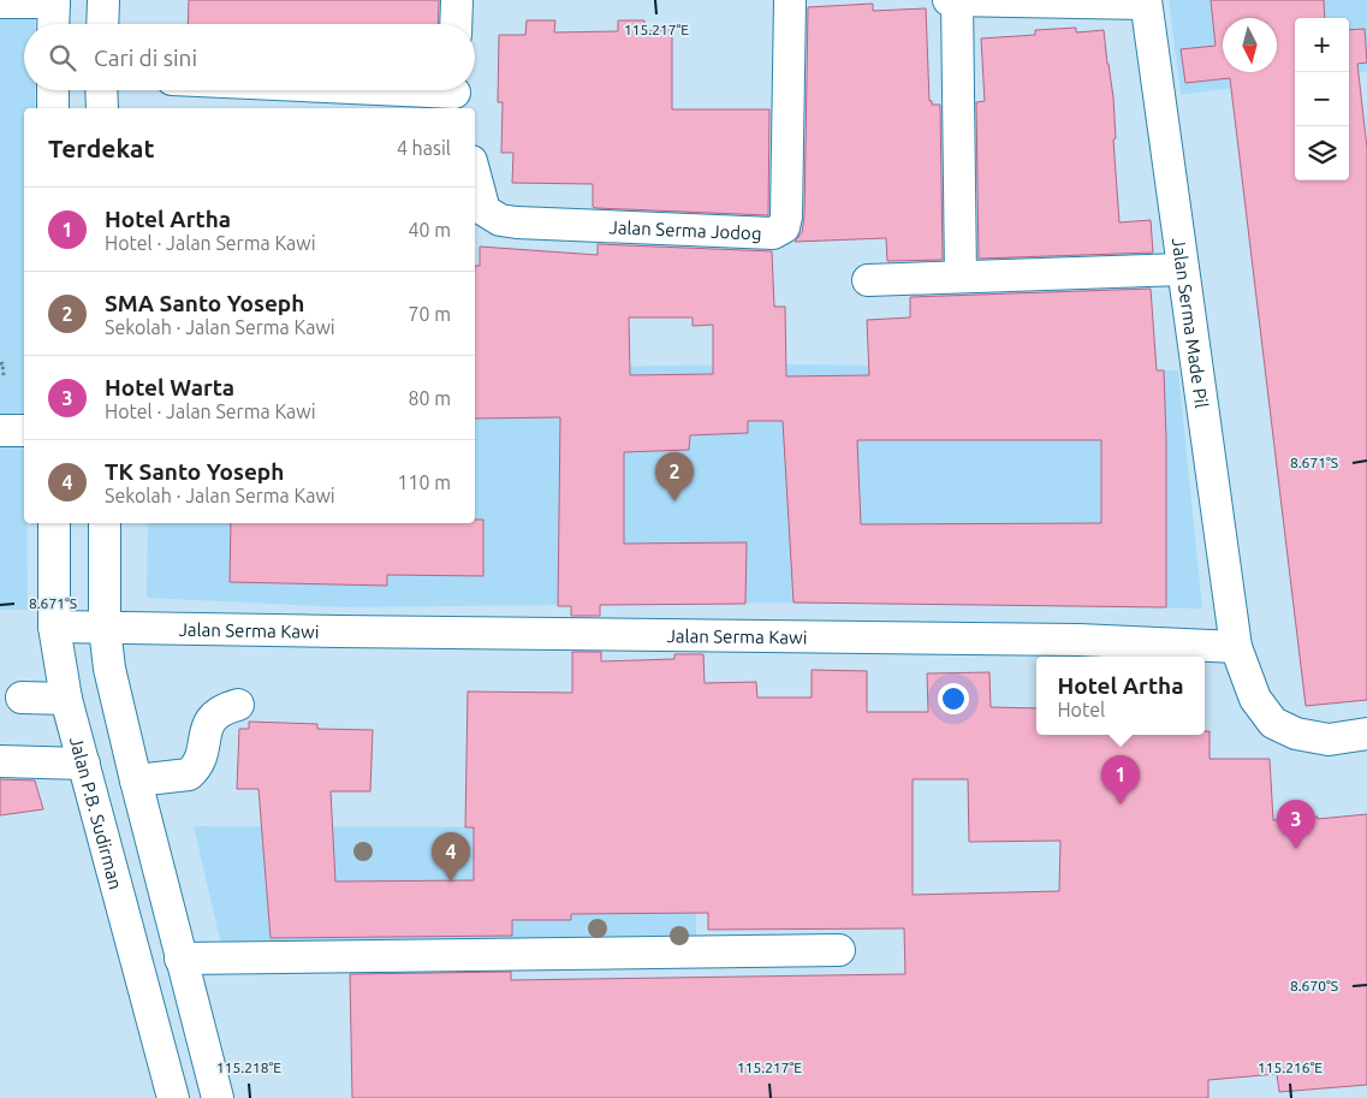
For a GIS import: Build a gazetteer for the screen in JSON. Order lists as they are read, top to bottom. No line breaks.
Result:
{"streets":{"street":["Jalan Serma Jodog","Jalan Serma Made Pil","Jalan Serma Kawi","Jalan P.B. Sudirman"]},"crossings":[["Jalan Serma Made Pil","Jalan Serma Kawi"],["Jalan Serma Kawi","Jalan P.B. Sudirman"]],"north":"bottom","page":{"map_buttons":["+","−"],"search":"Cari di sini","heading":["Terdekat","4 hasil"],"list":[{"mark":"1","name":"Hotel Artha","note":"Hotel · Jalan Serma Kawi","value":"40 m"},{"mark":"2","name":"SMA Santo Yoseph","note":"Sekolah · Jalan Serma Kawi","value":"70 m"},{"mark":"3","name":"Hotel Warta","note":"Hotel · Jalan Serma Kawi","value":"80 m"},{"mark":"4","name":"TK Santo Yoseph","note":"Sekolah · Jalan Serma Kawi","value":"110 m"}],"pins":["2","1","3","4"],"popup":["Hotel Artha","Hotel"]},"coordinates":["115.217°E","8.671°S","8.670°S","115.218°E","115.216°E"]}
